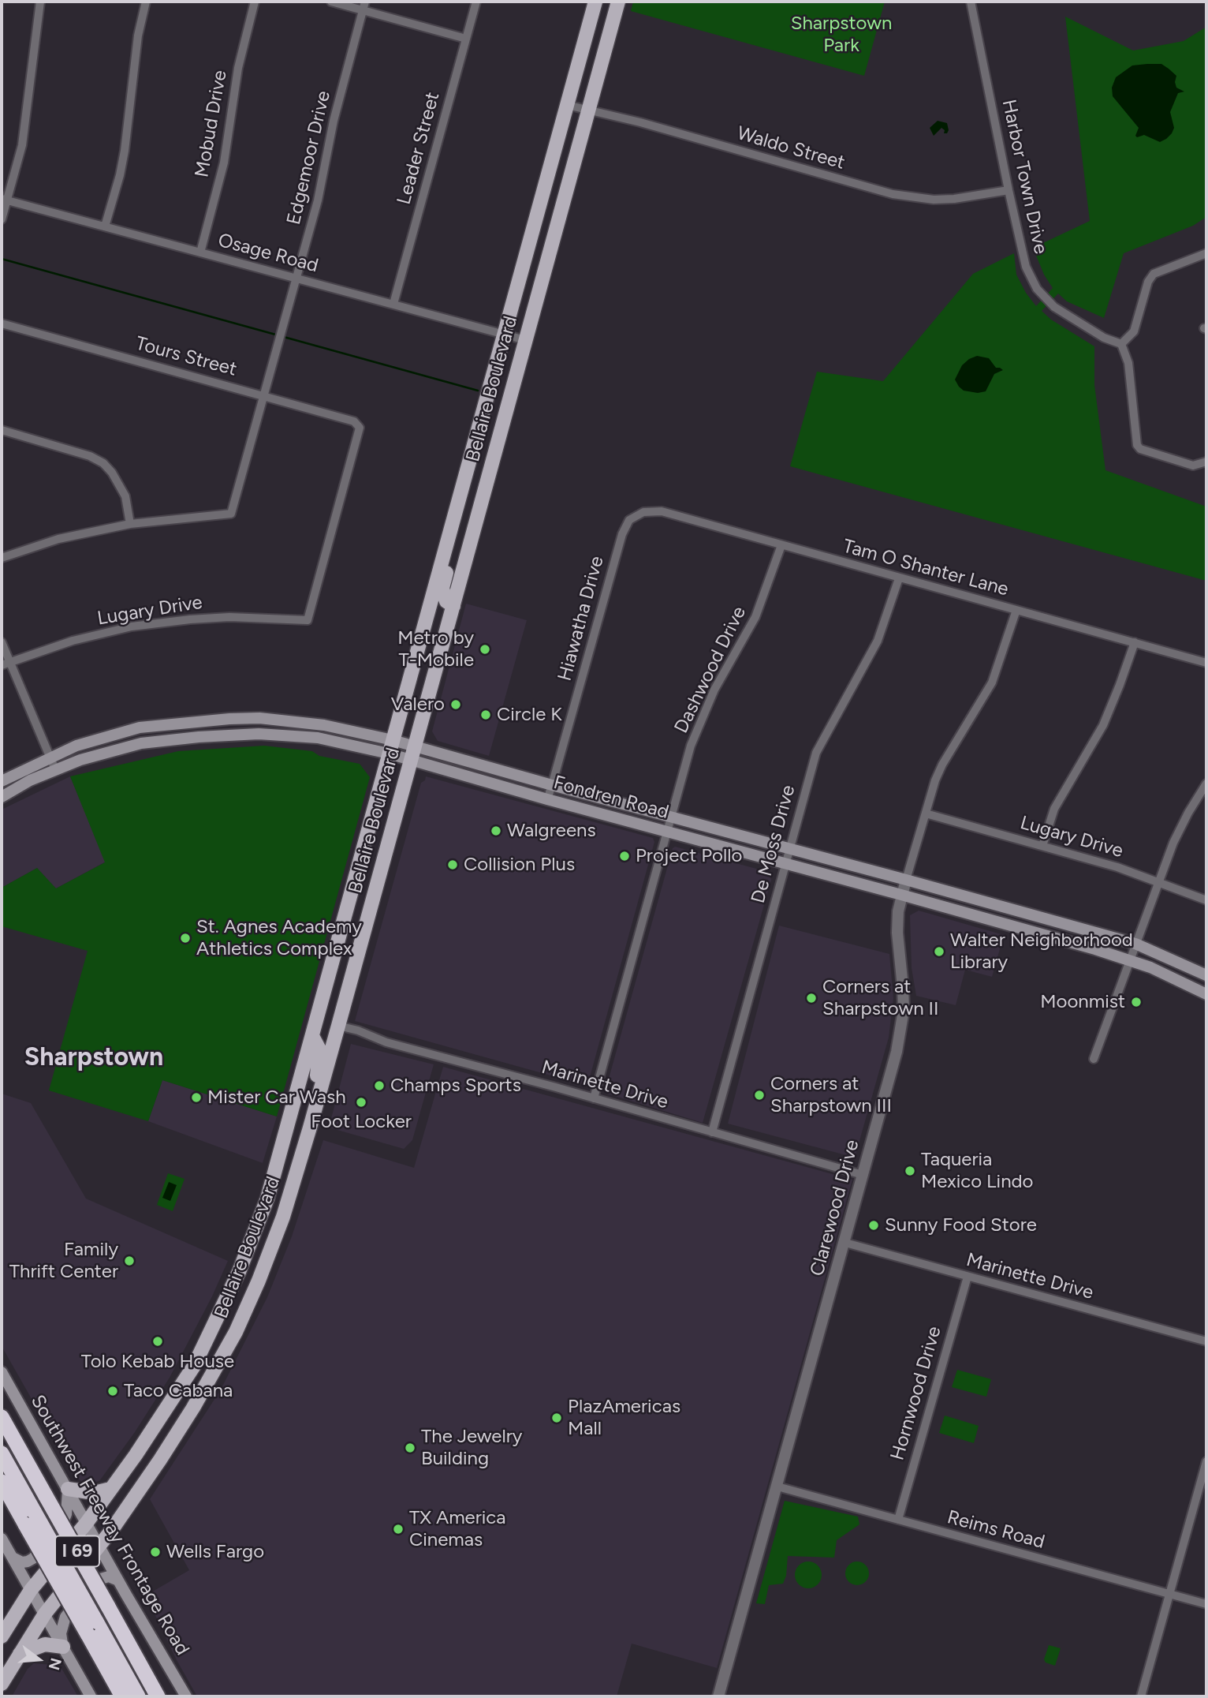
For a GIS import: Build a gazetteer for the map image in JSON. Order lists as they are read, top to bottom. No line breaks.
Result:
{"streets":{"highway":["I 69"],"main road":["Bellaire Boulevard","Fondren Road","Southwest Freeway Frontage Road"],"street":["Mobud Drive","Leader Street","Waldo Street","Edgemoor Drive","Harbor Town Drive","Osage Road","Tours Street","Tam O Shanter Lane","Lugary Drive","Hiawatha Drive","Dashwood Drive","De Moss Drive","Marinette Drive","Clarewood Drive","Hornwood Drive","Reims Road"]},"crossings":[["Mobud Drive","Osage Road"],["Leader Street","Osage Road"],["Waldo Street","Harbor Town Drive"],["Waldo Street","Bellaire Boulevard"],["Edgemoor Drive","Osage Road"],["Edgemoor Drive","Tours Street"],["Osage Road","Bellaire Boulevard"],["Tours Street","Lugary Drive"],["Bellaire Boulevard","Fondren Road"],["Bellaire Boulevard","Marinette Drive"],["Bellaire Boulevard","Southwest Freeway Frontage Road"],["Tam O Shanter Lane","Hiawatha Drive"],["Tam O Shanter Lane","Dashwood Drive"],["Tam O Shanter Lane","De Moss Drive"],["Tam O Shanter Lane","Clarewood Drive"],["Lugary Drive","Clarewood Drive"],["Hiawatha Drive","Fondren Road"],["Dashwood Drive","Fondren Road"],["Dashwood Drive","Marinette Drive"],["Fondren Road","De Moss Drive"],["Fondren Road","Clarewood Drive"],["De Moss Drive","Marinette Drive"],["Marinette Drive","Clarewood Drive"],["Marinette Drive","Hornwood Drive"],["Clarewood Drive","Reims Road"],["Hornwood Drive","Reims Road"]],"districts":["Sharpstown"],"parks":["Sharpstown Park"],"places":["Metro by T-Mobile","Valero","Circle K","Walgreens","Project Pollo","Collision Plus","St. Agnes Academy Athletics Complex","Walter Neighborhood Library","Corners at Sharpstown II","Moonmist","Champs Sports","Corners at Sharpstown III","Mister Car Wash","Foot Locker","Taqueria Mexico Lindo","Sunny Food Store","Family Thrift Center","Tolo Kebab House","Taco Cabana","PlazAmericas Mall","The Jewelry Building","TX America Cinemas","Wells Fargo"],"north":"right"}
